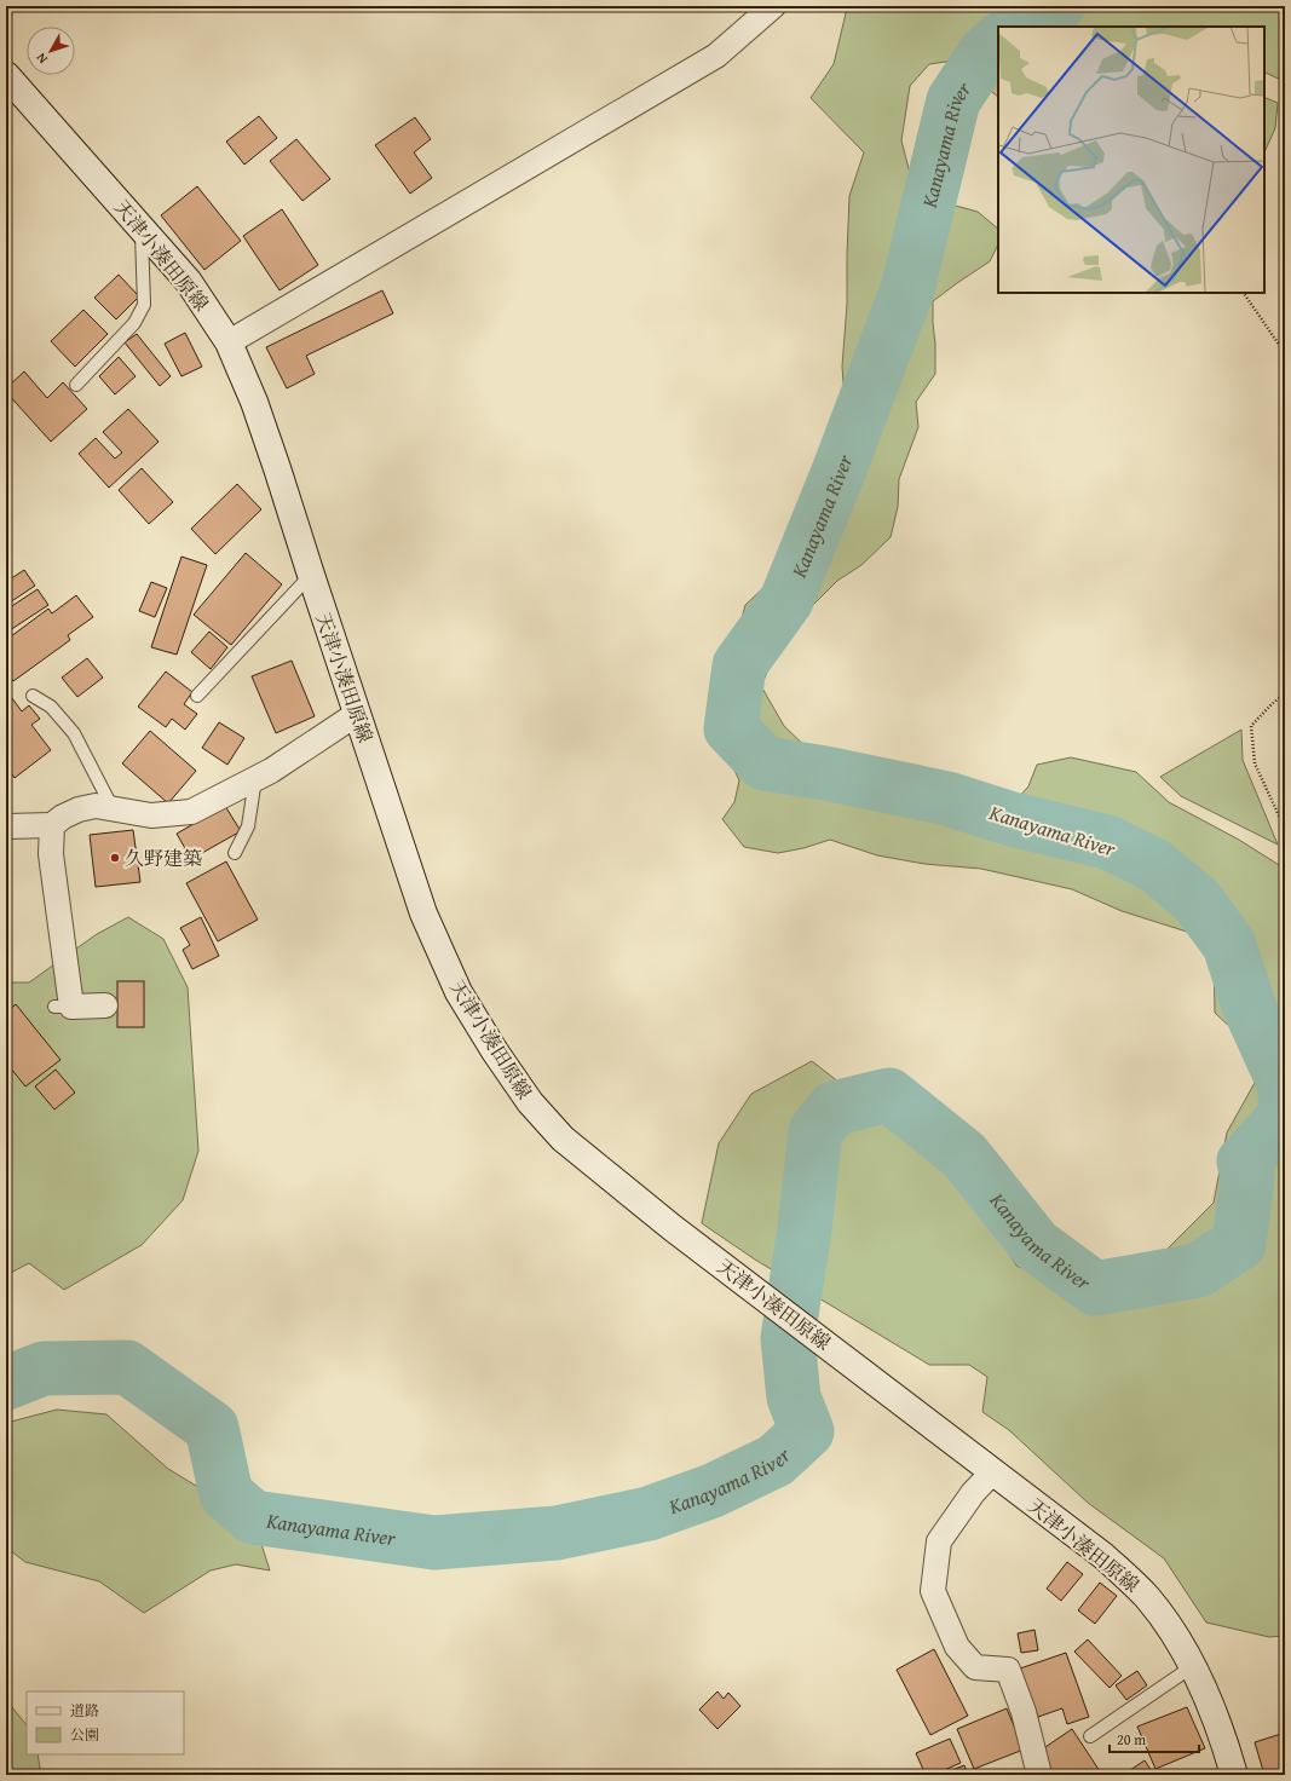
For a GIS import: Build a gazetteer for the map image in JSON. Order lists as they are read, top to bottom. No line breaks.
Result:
{"streets":{"main road":["天津小湊田原線"]},"water":["Kanayama River"],"places":["久野建築"],"legend":["道路","公園"],"scale_bar":"20 m","north":"bottom left"}
